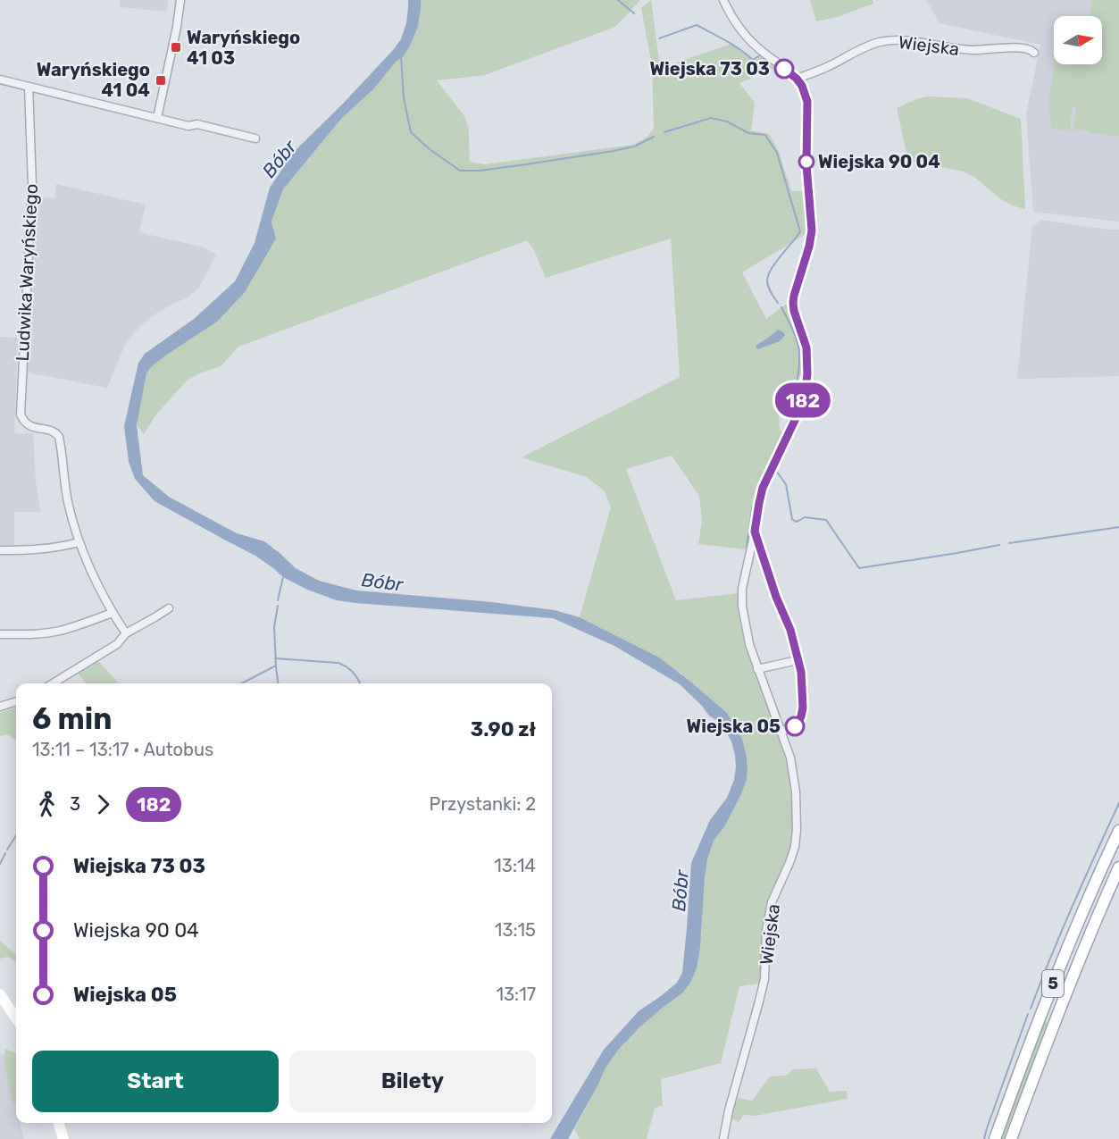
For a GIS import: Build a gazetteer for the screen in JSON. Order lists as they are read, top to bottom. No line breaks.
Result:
{"streets":{"main road":["5"],"street":["Wiejska","Ludwika Waryńskiego"]},"water":["Bóbr"],"places":{"transit":["Waryńskiego 41 03","Waryńskiego 41 04"],"other":["Wiejska 73 03","Wiejska 90 04","Wiejska 05"]},"lines":["bus line 182"],"north":"right","page":{"on_map":"182","heading":["6 min","13:11 – 13:17 · Autobus","3.90 zł"],"legs":["3","182","Przystanki: 2"],"list":[{"name":"Wiejska 73 03","value":"13:14"},{"name":"Wiejska 90 04","value":"13:15"},{"name":"Wiejska 05","value":"13:17"}],"buttons":["Start","Bilety"]}}
